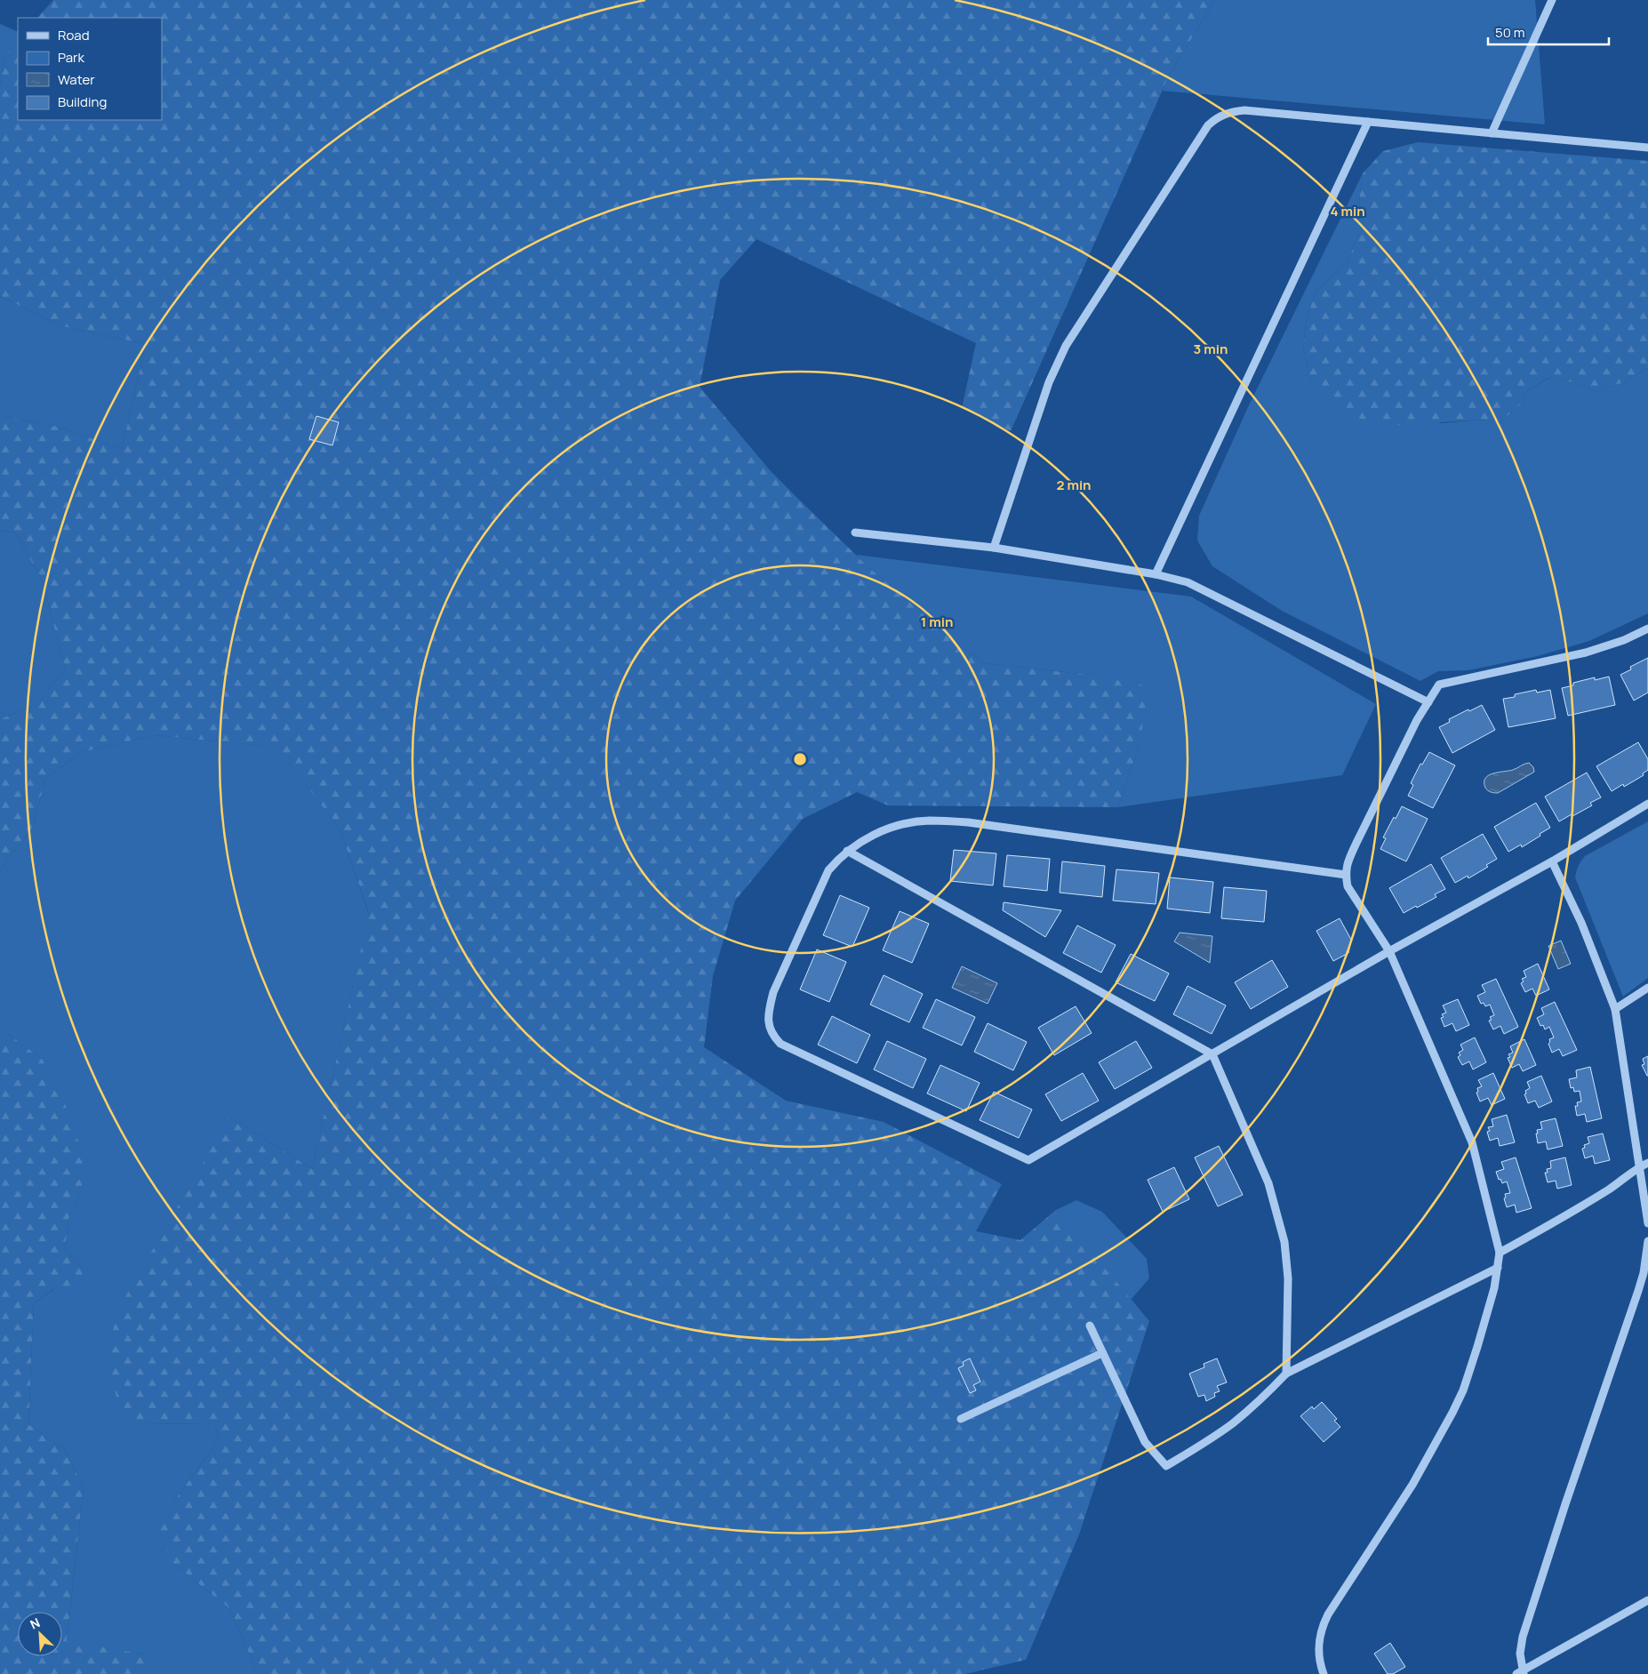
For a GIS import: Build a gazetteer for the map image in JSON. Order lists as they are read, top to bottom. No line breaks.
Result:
{"legend":["Road","Park","Water","Building"],"scale_bar":"50 m","north":"top left","rings":["4 min","3 min","2 min","1 min"]}
